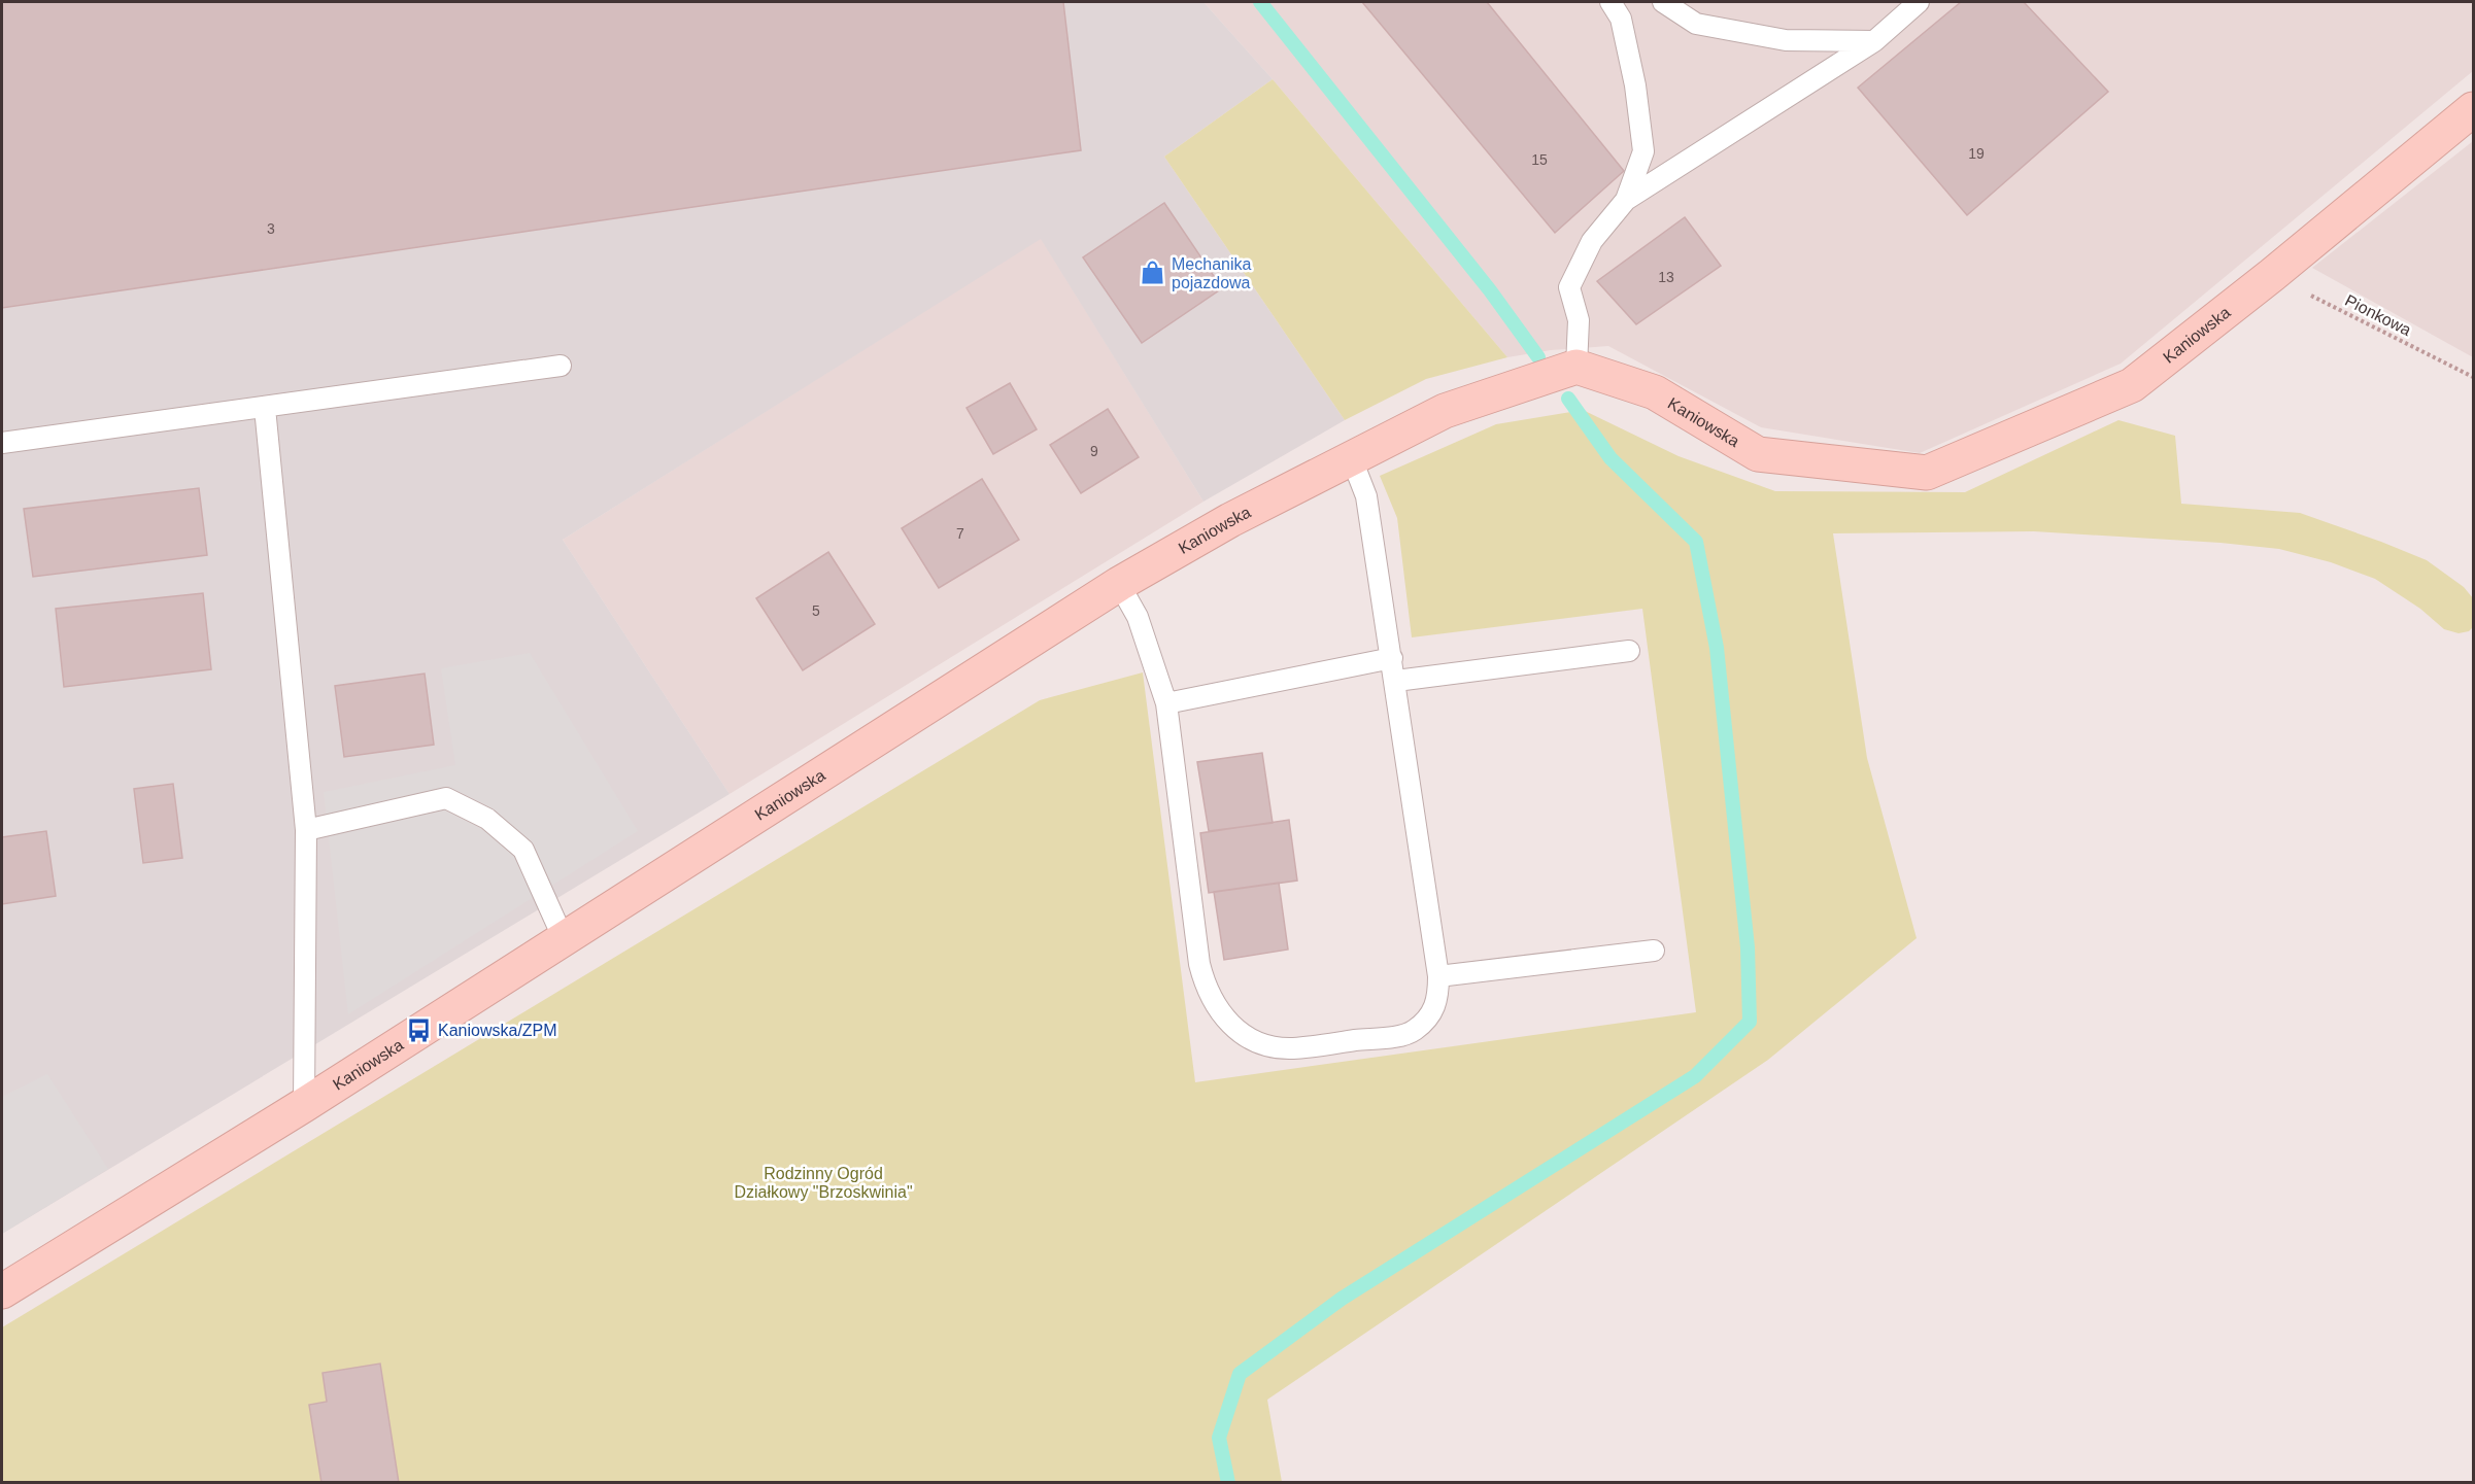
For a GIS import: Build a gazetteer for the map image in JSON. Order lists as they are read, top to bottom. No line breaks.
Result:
{"streets":{"street":["Kaniowska"],"path":["Pionkowa"]},"crossings":[["Pionkowa","Kaniowska"]],"parks":["Rodzinny Ogród Działkowy \"Brzoskwinia\""],"places":{"shop":["Mechanika pojazdowa"],"bus stop":["Kaniowska/ZPM"]},"house_numbers":["19","15","3","13","9","7","5"]}
